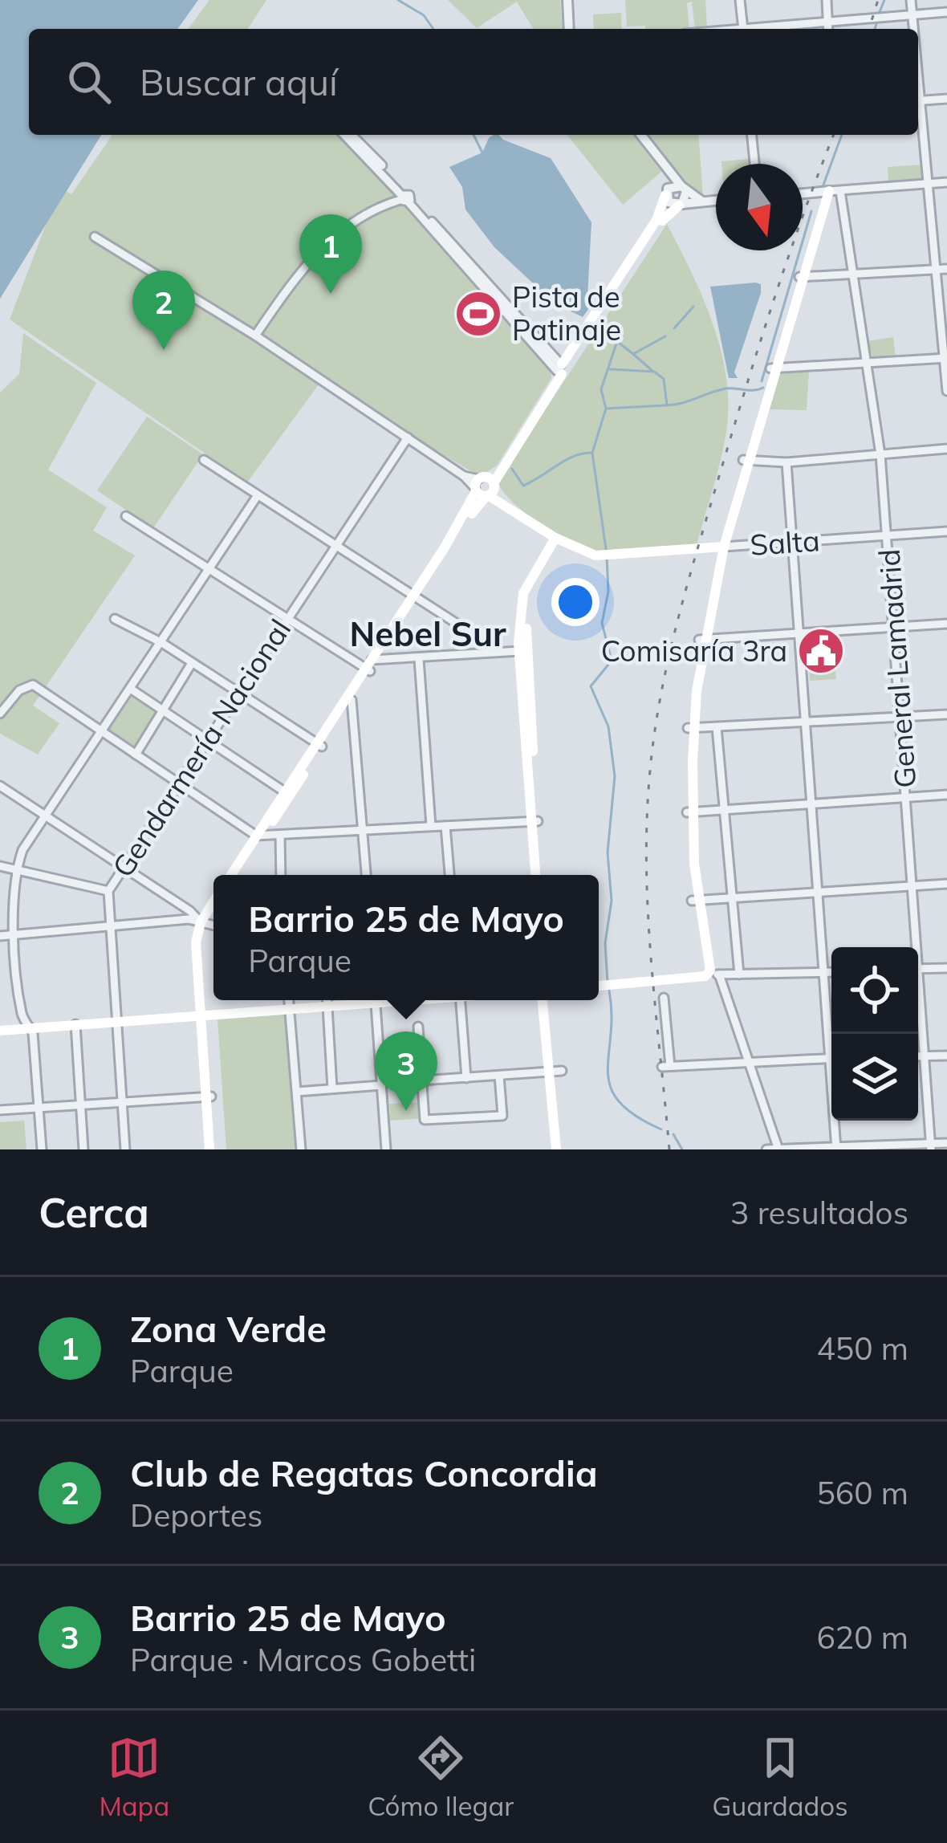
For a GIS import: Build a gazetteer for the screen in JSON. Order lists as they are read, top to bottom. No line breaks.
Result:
{"streets":{"main road":["Salta"],"street":["General Lamadrid","Gendarmería Nacional"]},"crossings":[["Salta","General Lamadrid"]],"districts":["Nebel Sur"],"places":{"sports":["Pista de Patinaje"],"public building":["Comisaría 3ra"]},"north":"bottom","page":{"search":"Buscar aquí","pins":["1","2","3"],"popup":["Barrio 25 de Mayo","Parque"],"heading":["Cerca","3 resultados"],"list":[{"mark":"1","name":"Zona Verde","note":"Parque","value":"450 m"},{"mark":"2","name":"Club de Regatas Concordia","note":"Deportes","value":"560 m"},{"mark":"3","name":"Barrio 25 de Mayo","note":"Parque · Marcos Gobetti","value":"620 m"}],"nav":["Mapa","Cómo llegar","Guardados"]}}
